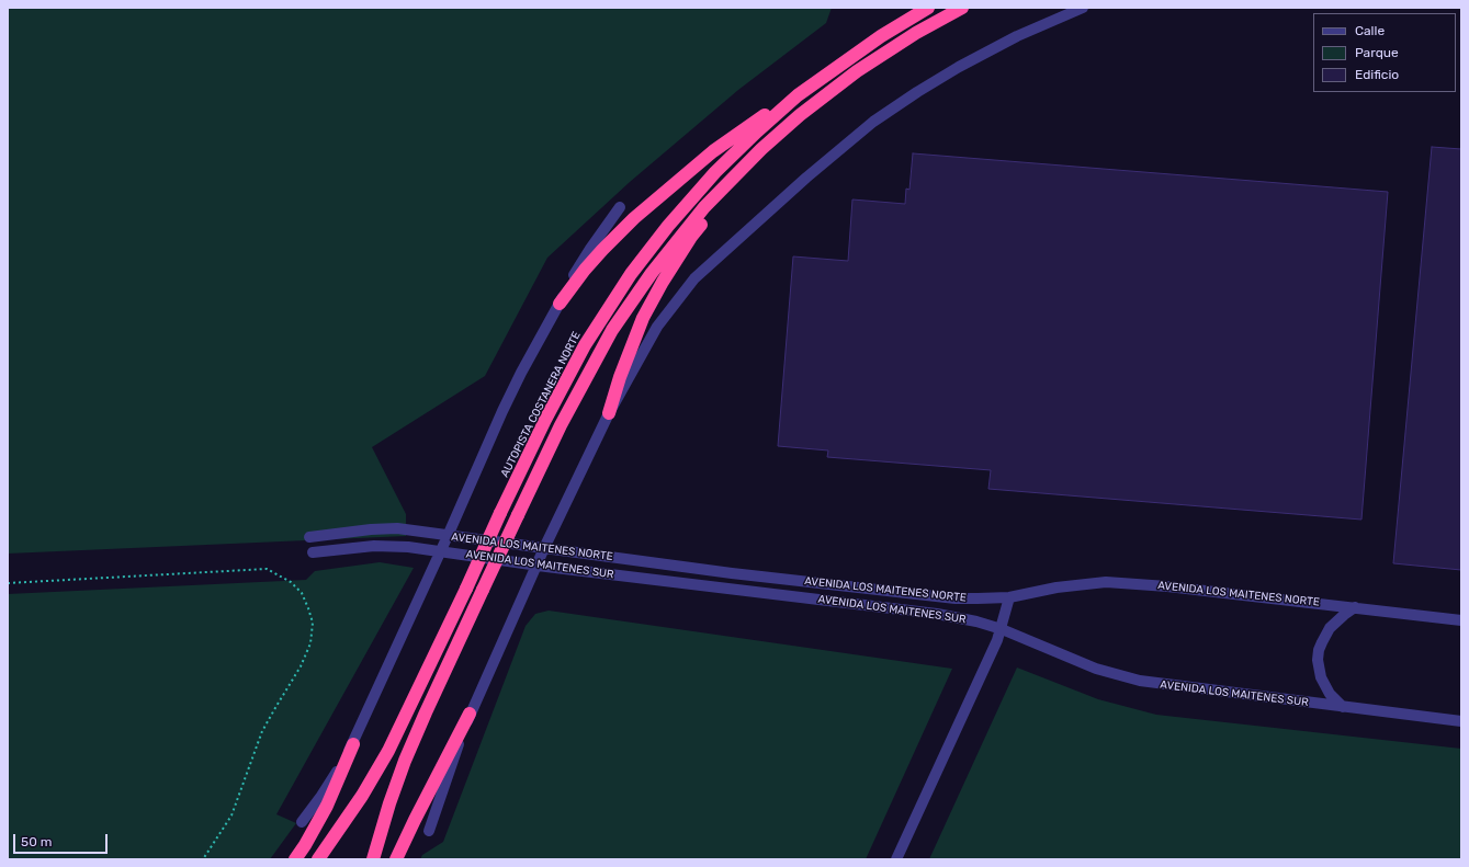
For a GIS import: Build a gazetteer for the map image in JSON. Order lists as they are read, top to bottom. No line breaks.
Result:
{"streets":{"highway":["AUTOPISTA COSTANERA NORTE"],"street":["AVENIDA LOS MAITENES NORTE","AVENIDA LOS MAITENES SUR"]},"legend":["Calle","Parque","Edificio"],"scale_bar":"50 m"}
